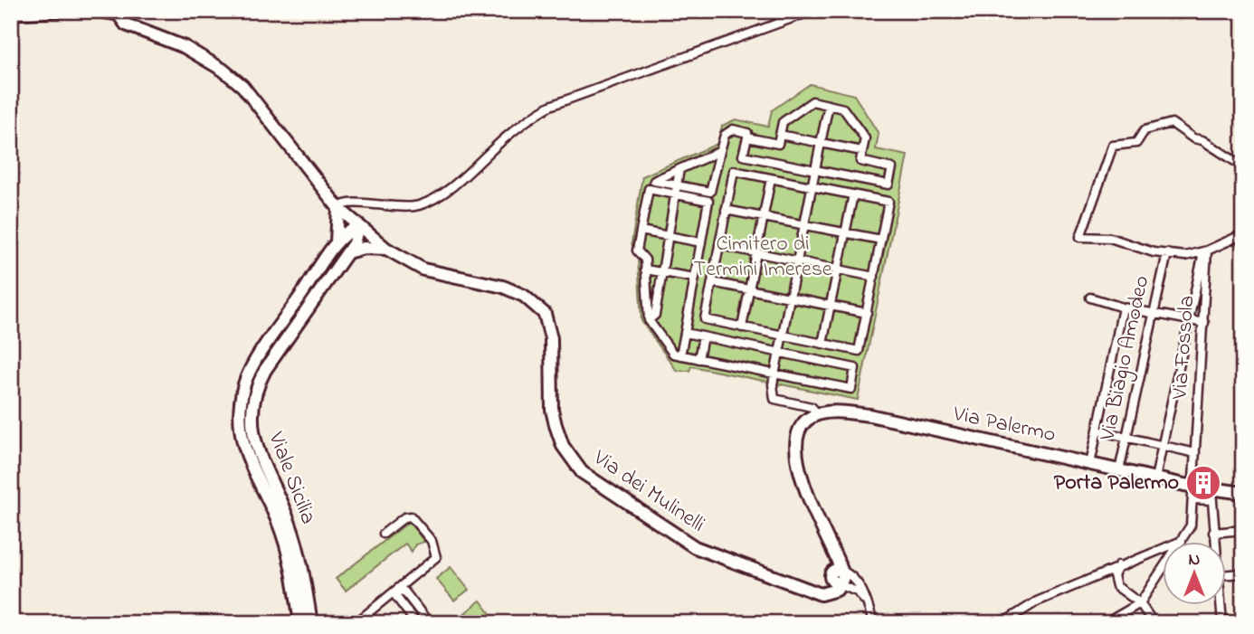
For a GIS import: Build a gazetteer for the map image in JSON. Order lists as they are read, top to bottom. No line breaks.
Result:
{"streets":{"street":["Via Fossola","Via Biagio Amodeo","Via Palermo","Viale Sicilia","Via dei Mulinelli"]},"crossings":[["Via Fossola","Via Palermo"],["Via Biagio Amodeo","Via Palermo"],["Viale Sicilia","Via dei Mulinelli"]],"parks":["Cimitero di Termini Imerese"],"places":{"building":["Porta Palermo"]},"north":"top"}
